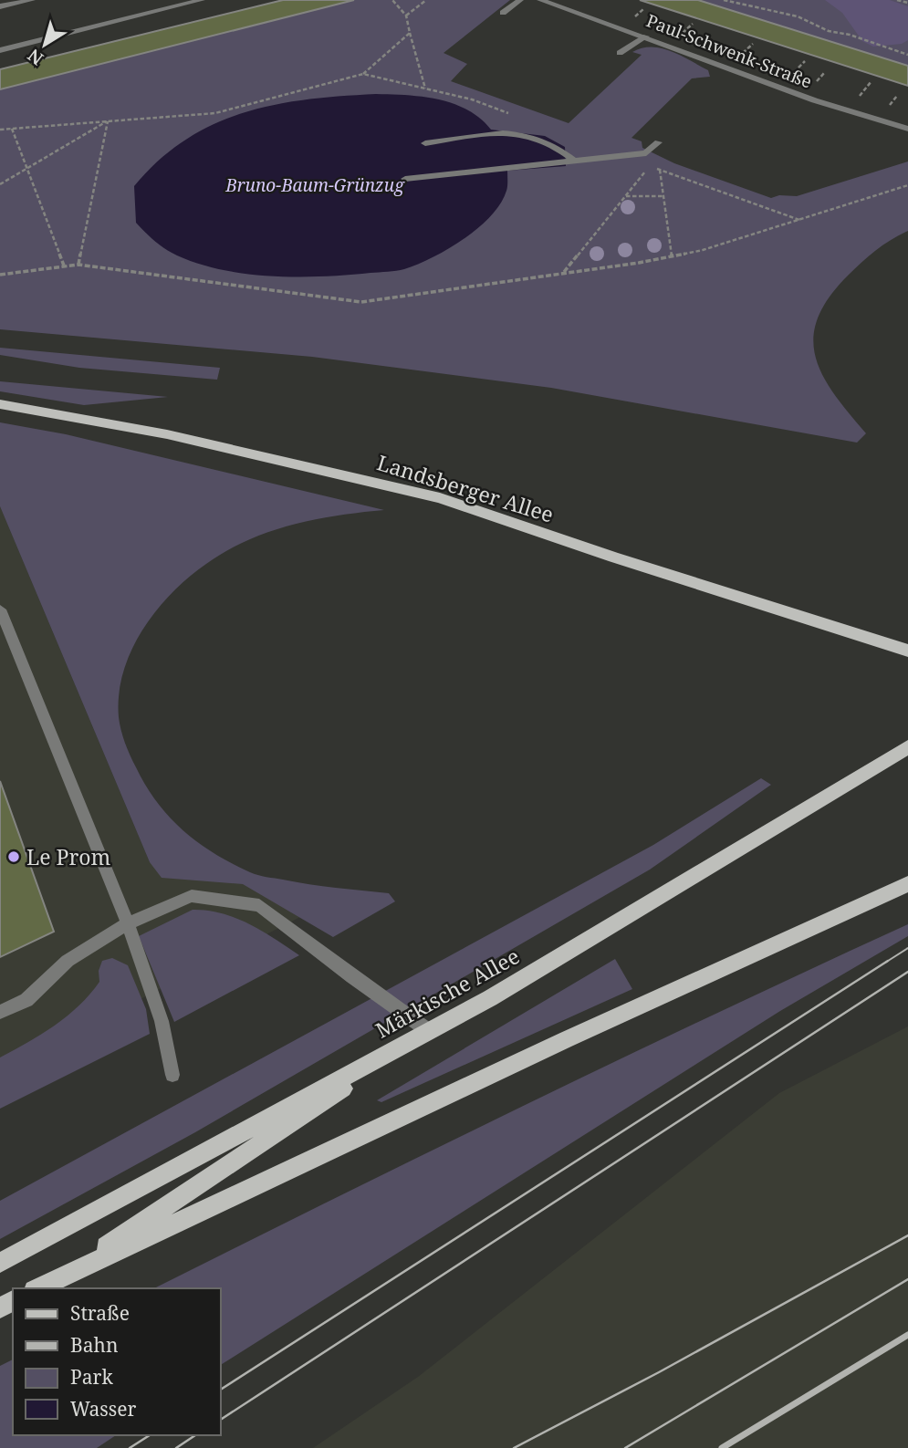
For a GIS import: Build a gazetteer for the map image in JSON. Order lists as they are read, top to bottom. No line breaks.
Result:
{"streets":{"main road":["Landsberger Allee","Märkische Allee"],"street":["Paul-Schwenk-Straße"]},"parks":["Bruno-Baum-Grünzug"],"places":["Le Prom"],"legend":["Straße","Bahn","Park","Wasser"],"north":"bottom left"}
